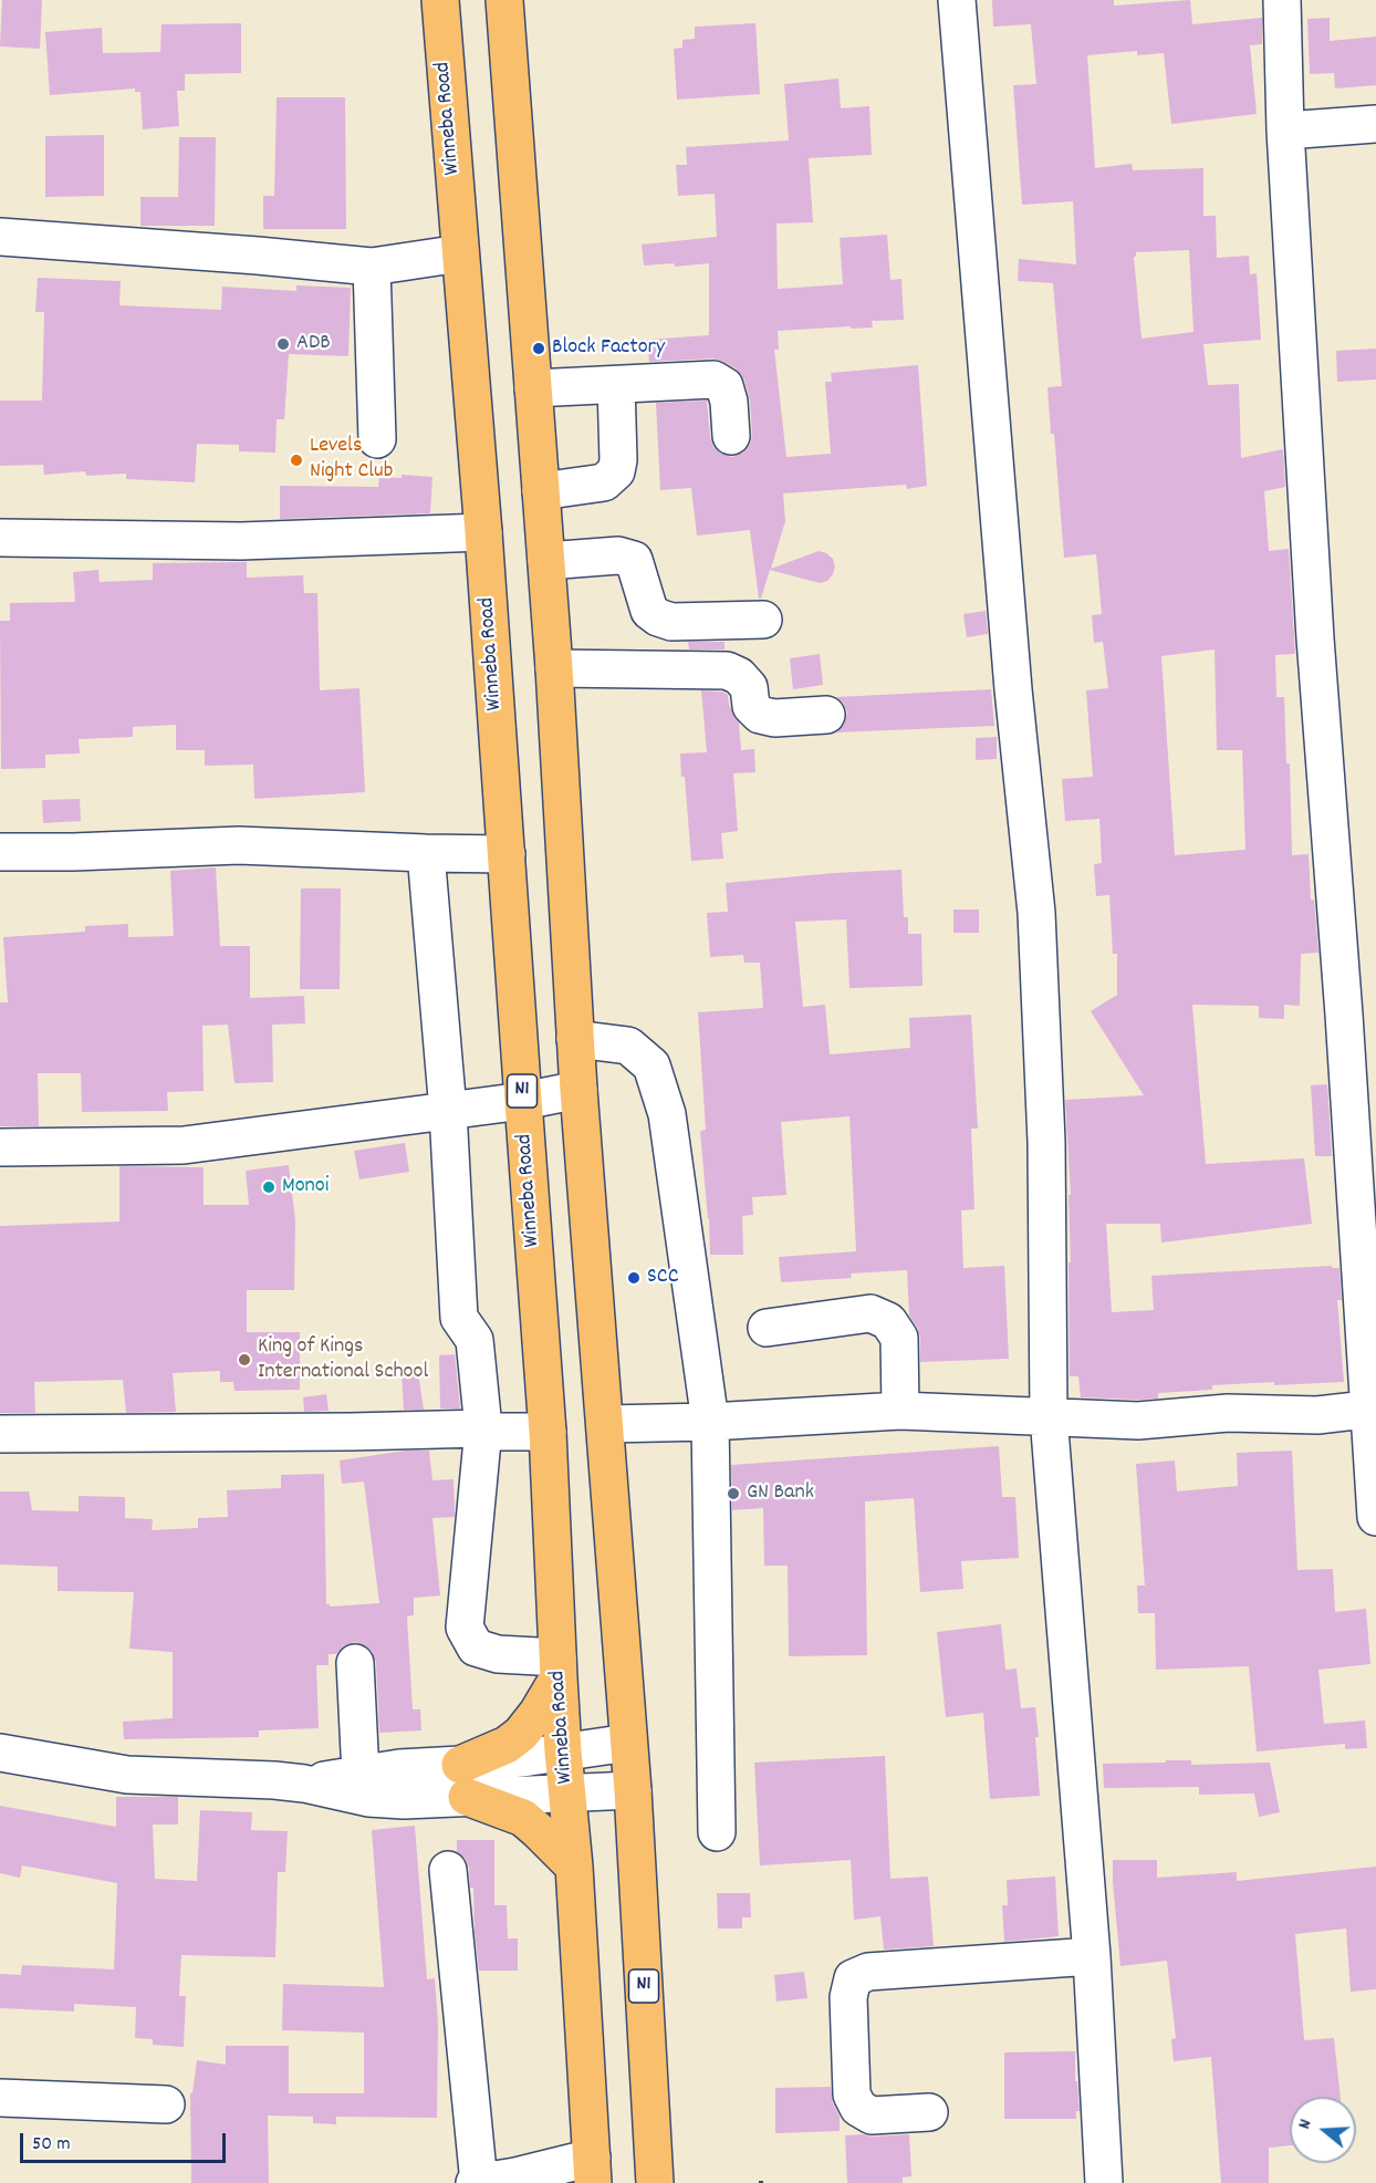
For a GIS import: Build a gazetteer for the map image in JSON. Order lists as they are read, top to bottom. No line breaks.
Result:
{"streets":{"highway":["Winneba Road","N1"]},"places":["ADB","Block Factory","Levels Night Club","Monoi","SCC","King of Kings International School","GN Bank"],"scale_bar":"50 m","north":"left"}
